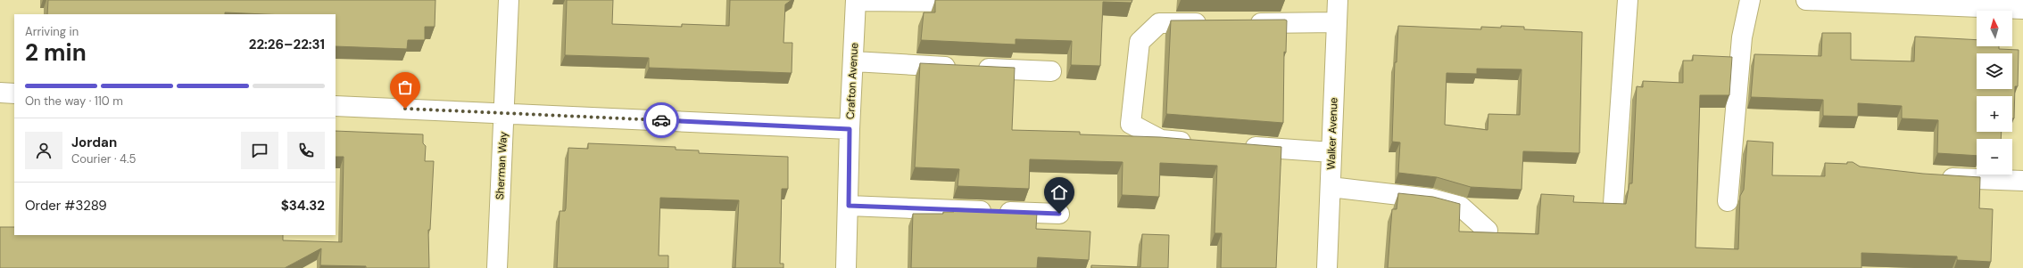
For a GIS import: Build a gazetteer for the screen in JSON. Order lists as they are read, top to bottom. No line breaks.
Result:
{"streets":{"street":["Crafton Avenue","Walker Avenue","Sherman Way"]},"north":"top","page":{"map_buttons":["+","−"],"heading":["2 min","Arriving in","22:26–22:31"],"panel":["Jordan","Courier · 4.5","Order #3289","$34.32"],"bar":"On the way · 110 m"}}
